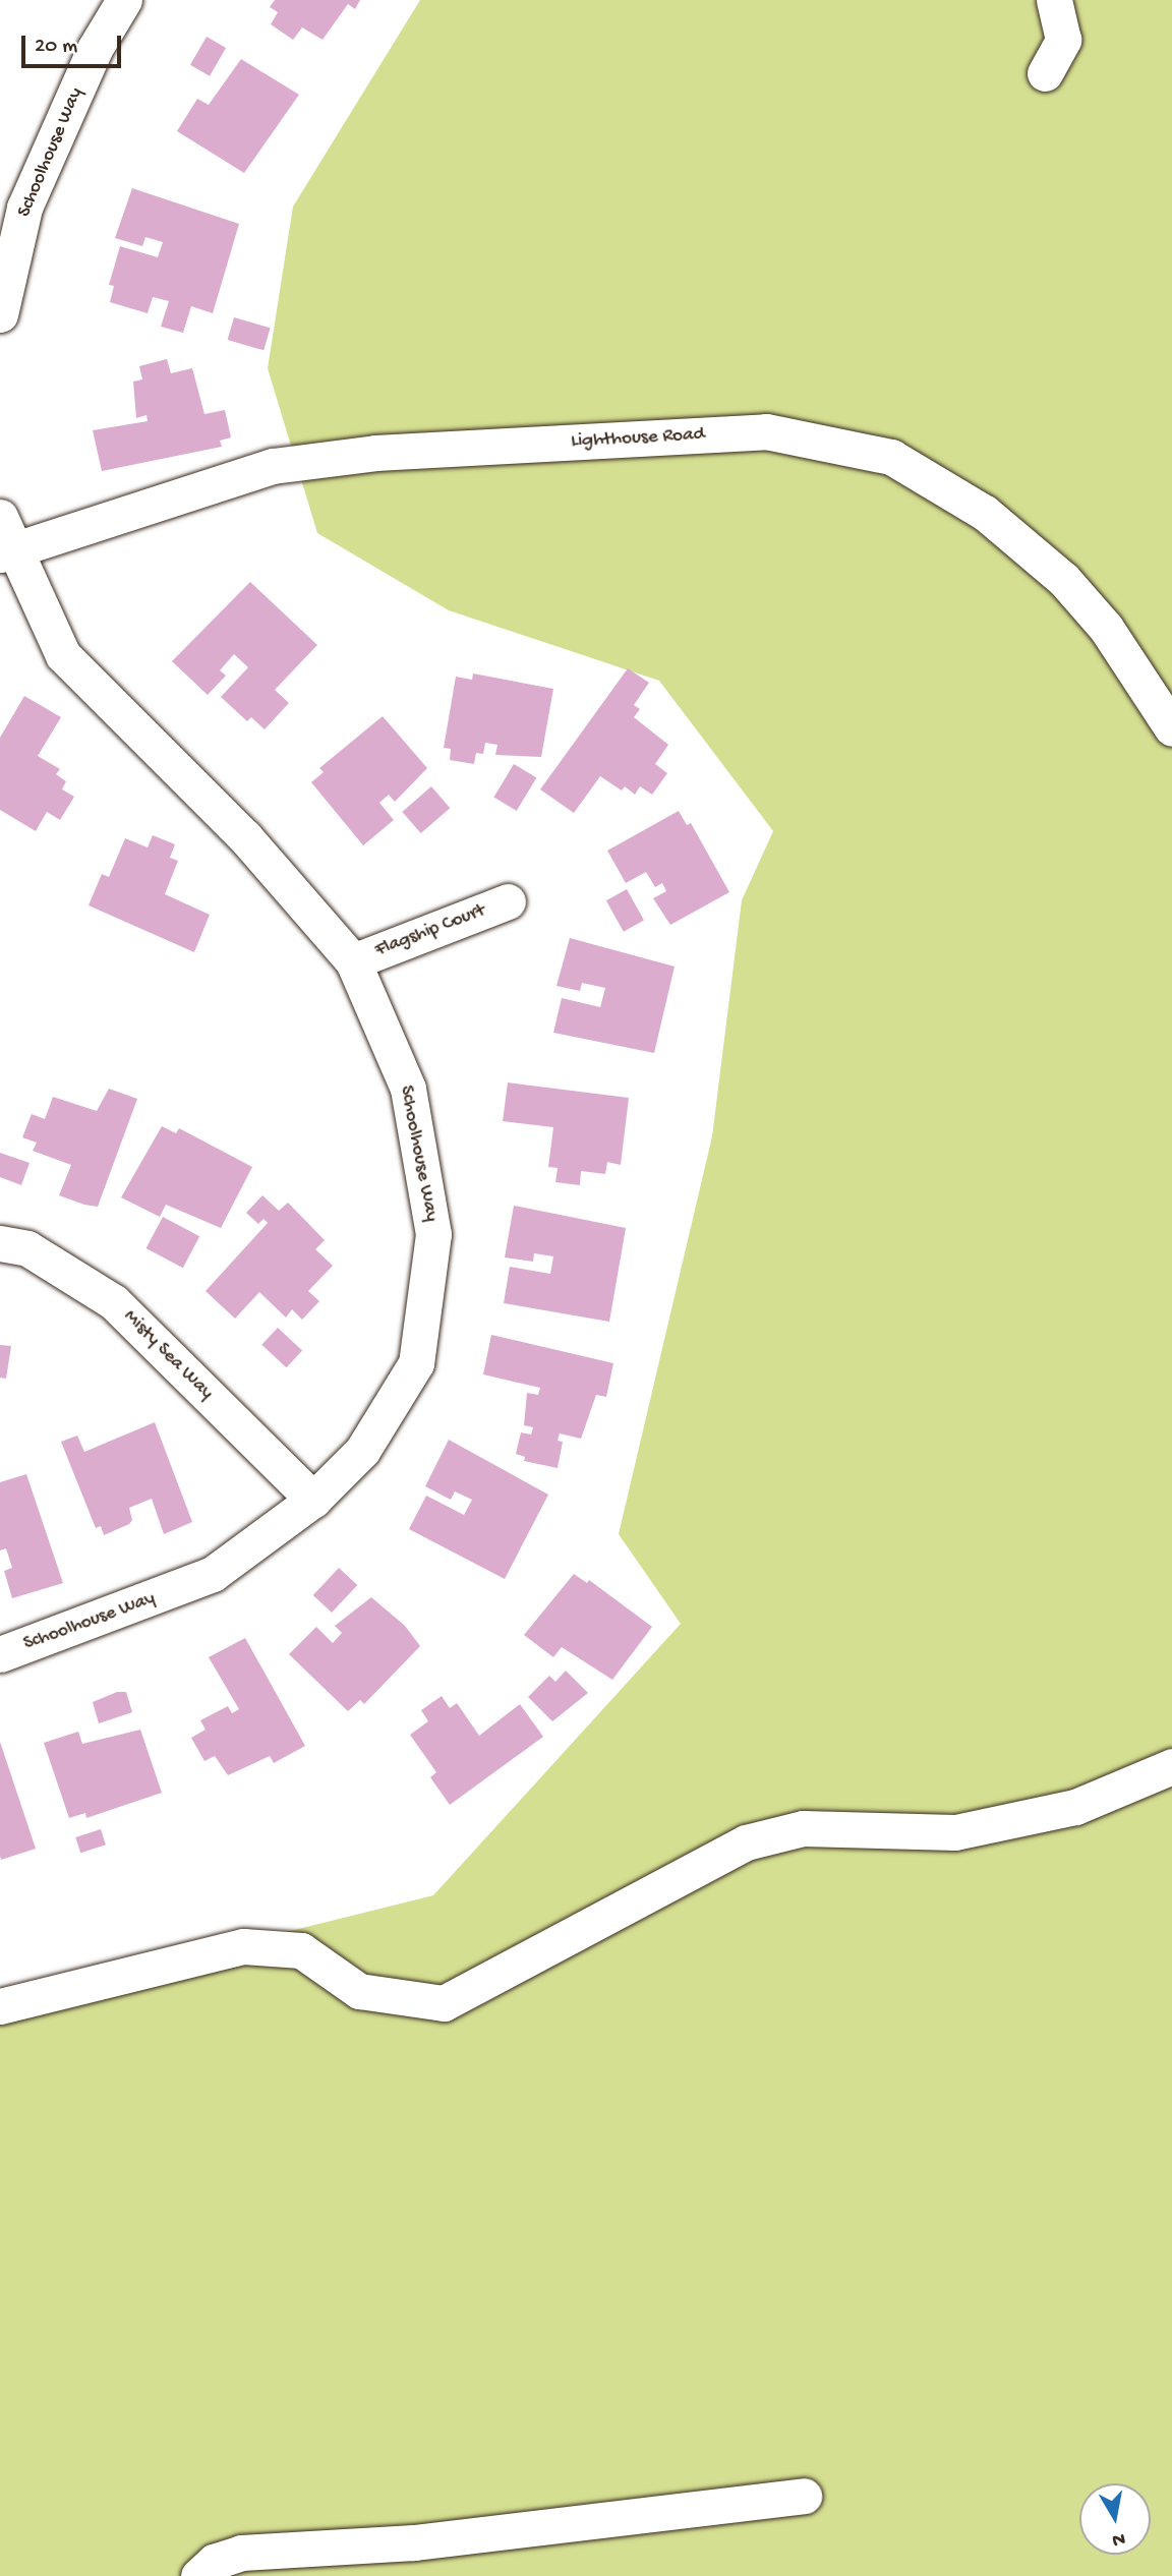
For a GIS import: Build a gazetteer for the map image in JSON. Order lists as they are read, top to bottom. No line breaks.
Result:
{"streets":{"street":["Schoolhouse Way","Lighthouse Road","Flagship Court","Misty Sea Way"]},"crossings":[["Schoolhouse Way","Lighthouse Road"],["Schoolhouse Way","Flagship Court"],["Schoolhouse Way","Misty Sea Way"]],"scale_bar":"20 m","north":"bottom"}
